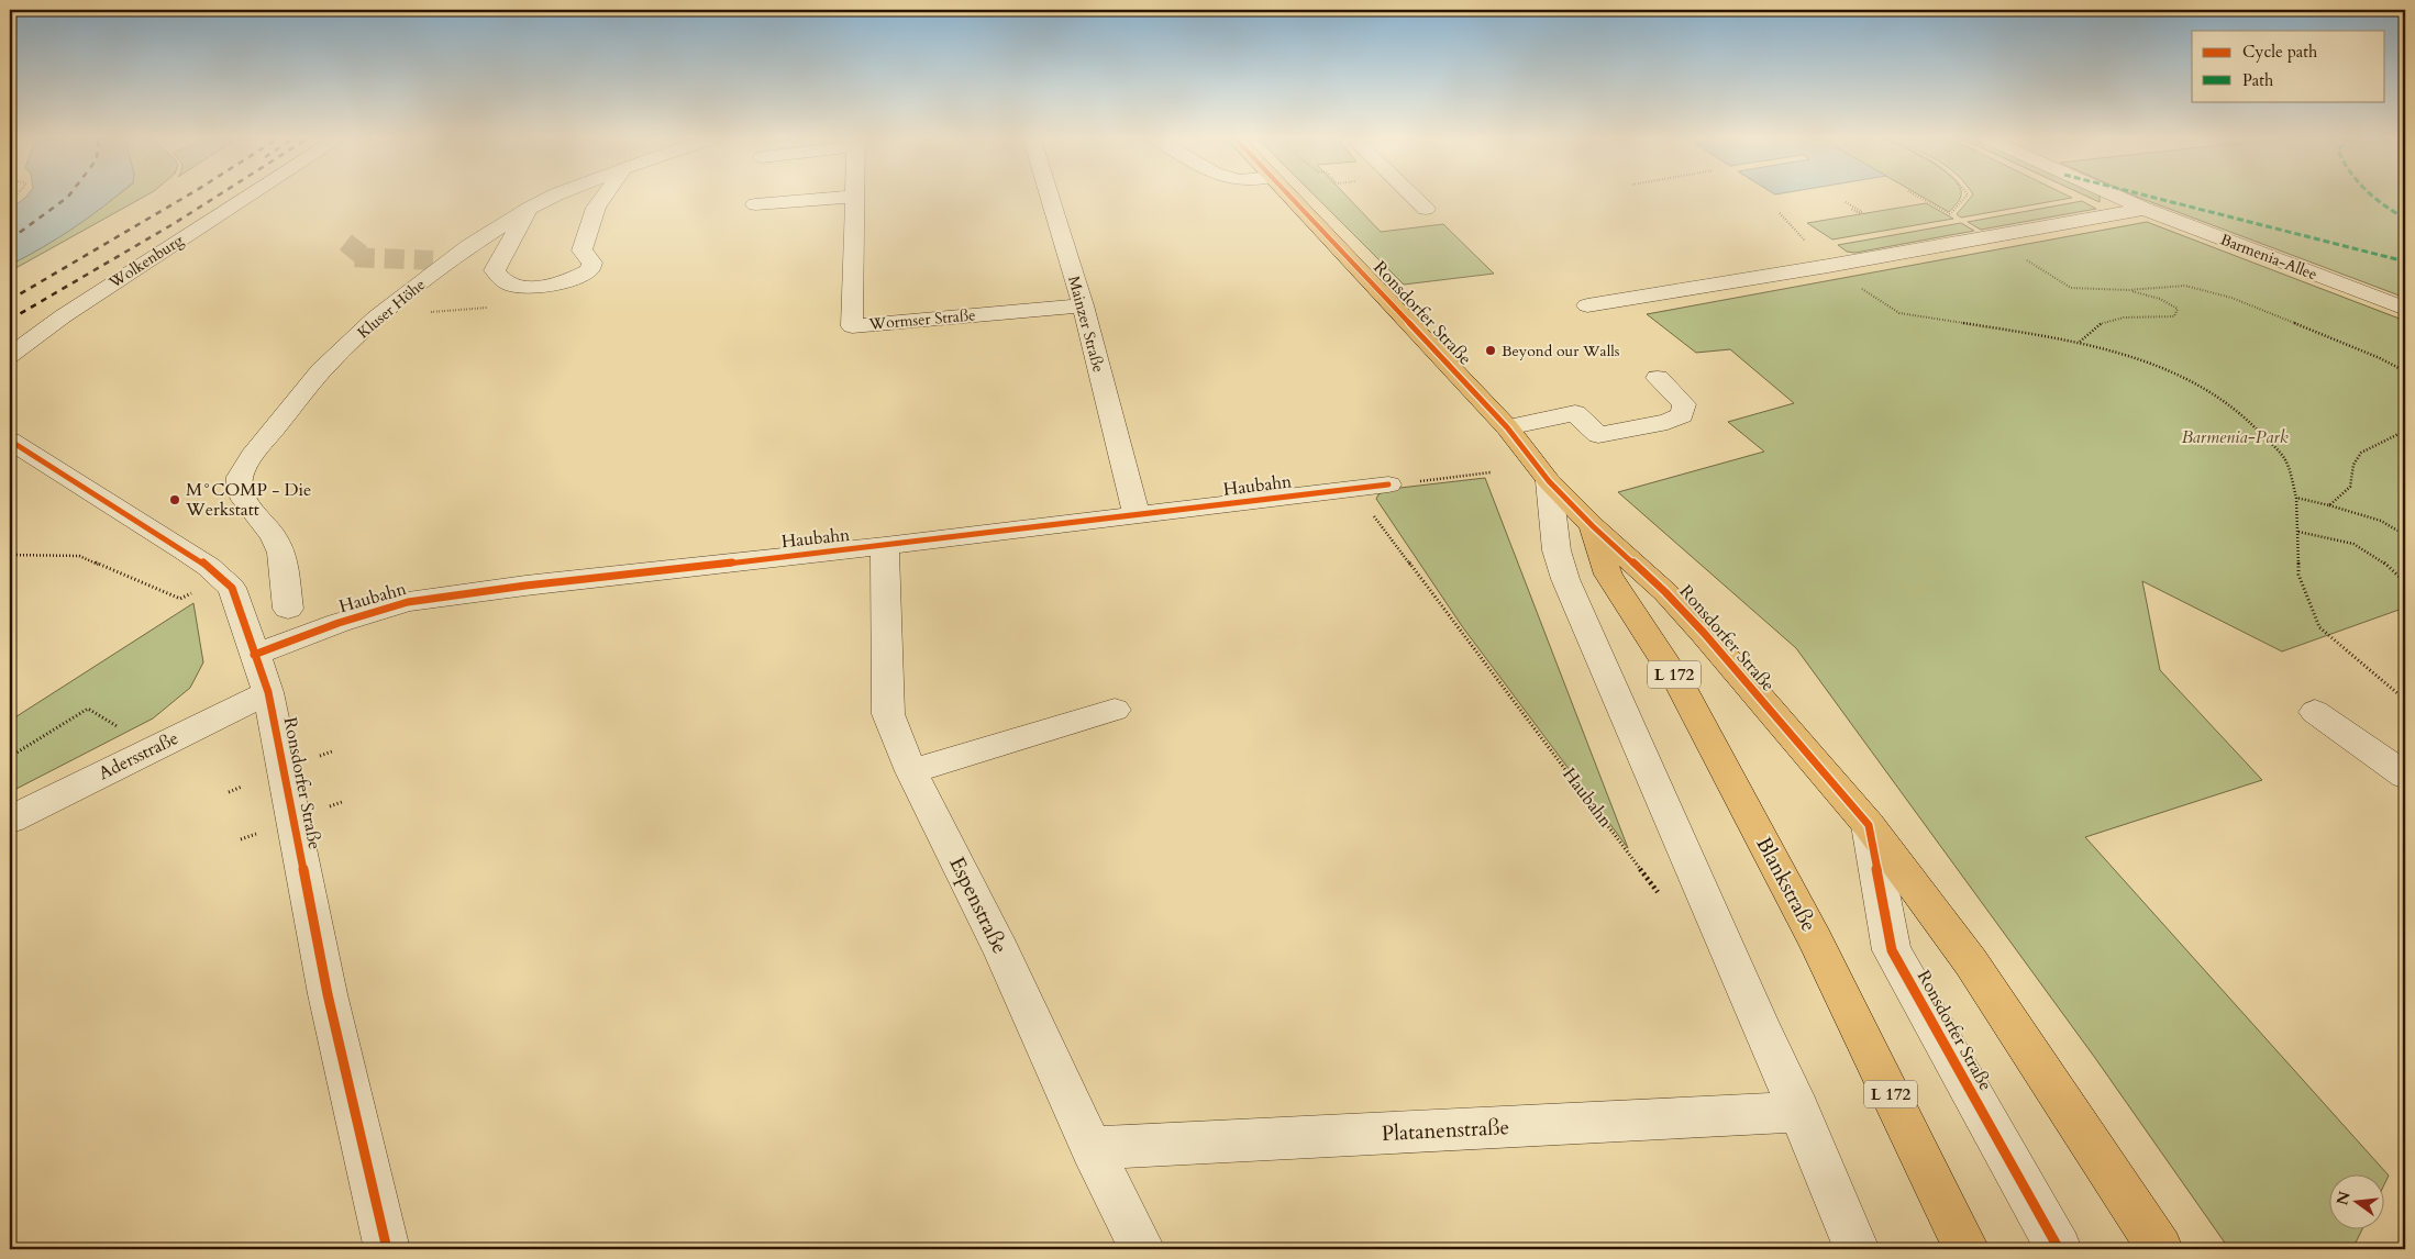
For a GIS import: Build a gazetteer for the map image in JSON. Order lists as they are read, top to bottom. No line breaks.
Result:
{"streets":{"main road":["Ronsdorfer Straße","L 172","Blankstraße"],"street":["Barmenia-Allee","Wolkenburg","Kluser Höhe","Wormser Straße","Mainzer Straße","Haubahn","Adersstraße","Espenstraße","Platanenstraße"]},"crossings":[["Ronsdorfer Straße","Haubahn"],["Ronsdorfer Straße","Adersstraße"],["Ronsdorfer Straße","Blankstraße"],["Wormser Straße","Mainzer Straße"],["Mainzer Straße","Haubahn"],["Haubahn","Espenstraße"],["Espenstraße","Platanenstraße"]],"parks":["Barmenia-Park"],"places":["Beyond our Walls","M°COMP - Die Werkstatt"],"legend":["Cycle path","Path"],"north":"left"}
